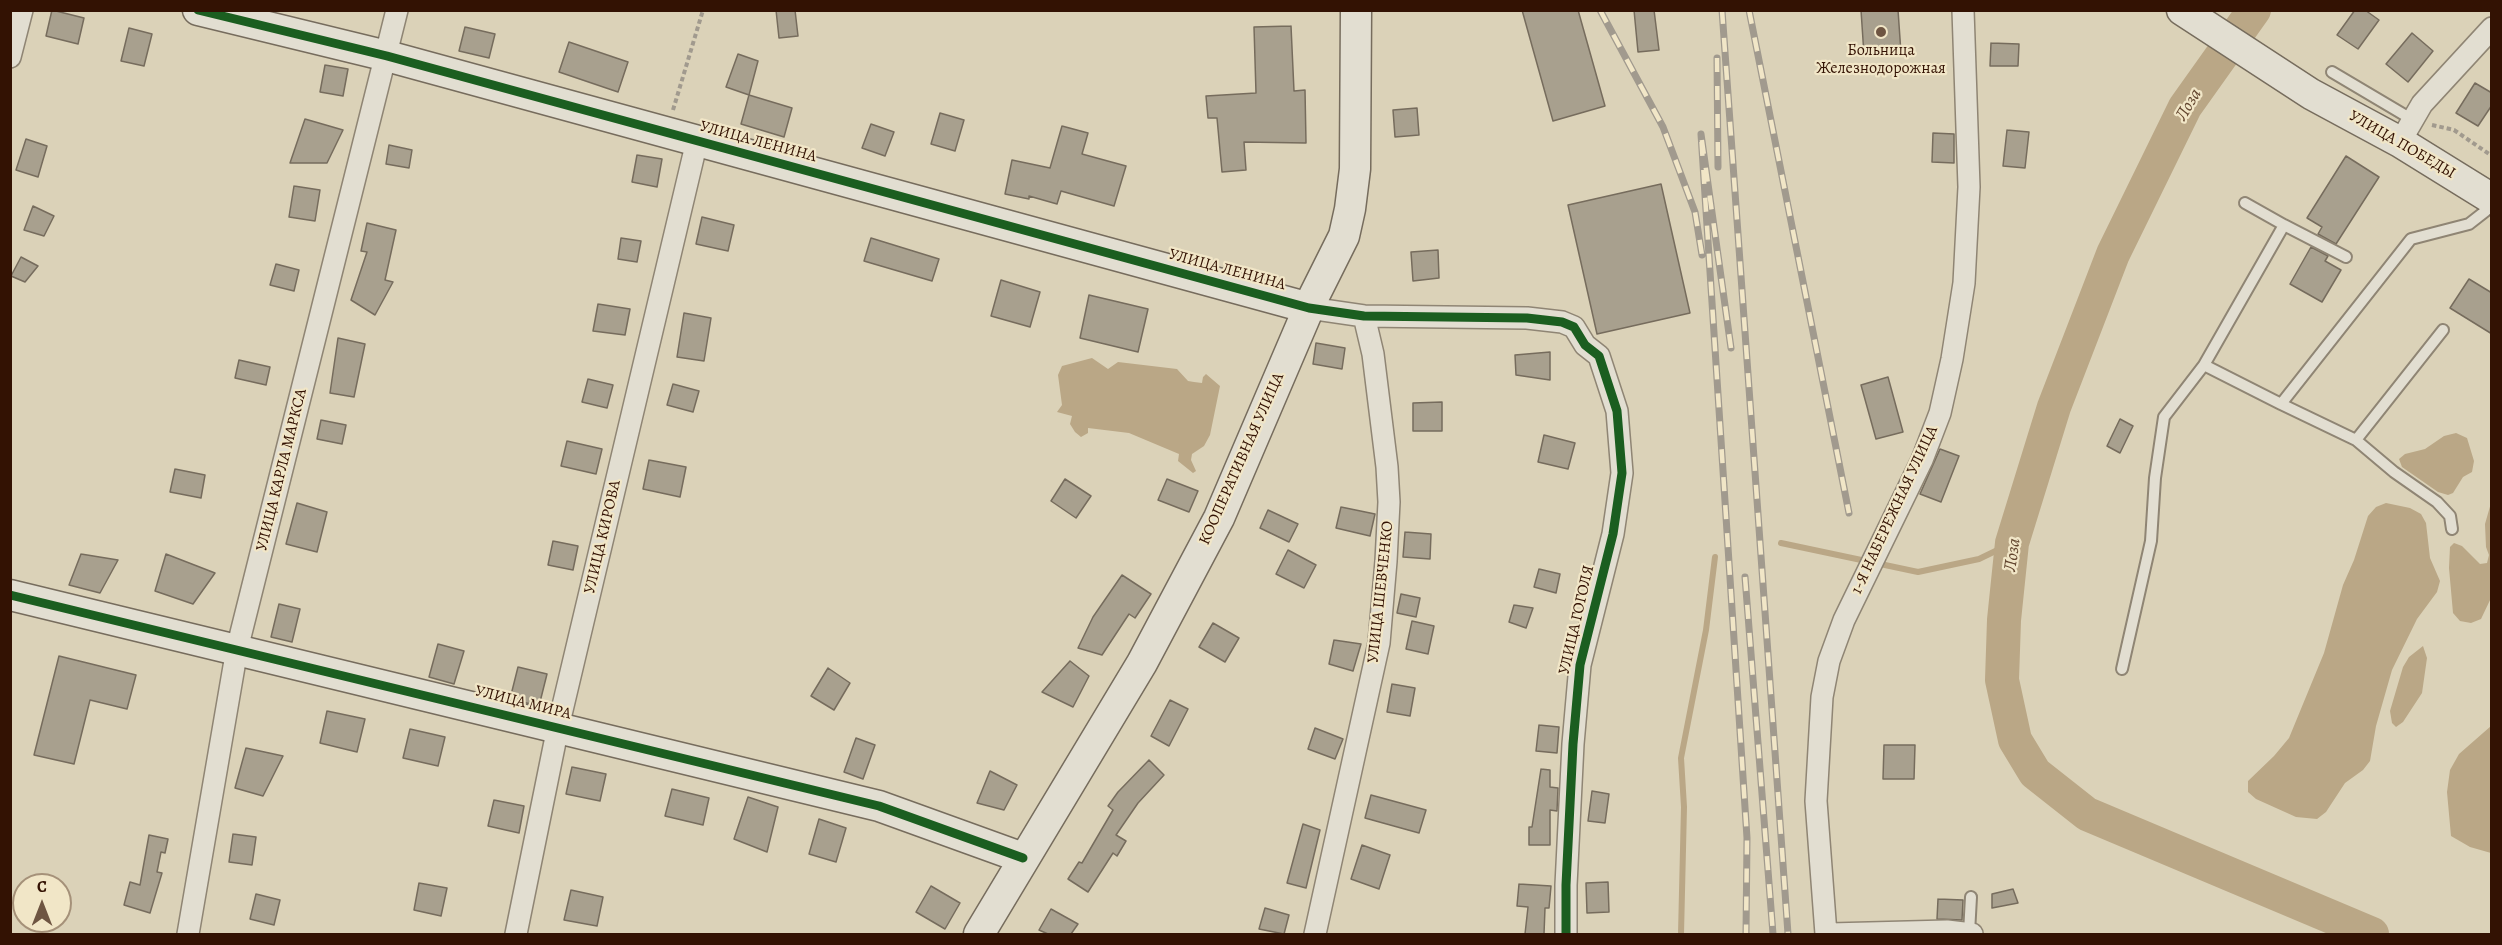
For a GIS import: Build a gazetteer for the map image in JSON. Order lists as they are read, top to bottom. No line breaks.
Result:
{"streets":{"street":["УЛИЦА ЛЕНИНА","УЛИЦА ПОБЕДЫ","КООПЕРАТИВНАЯ УЛИЦА","УЛИЦА КАРЛА МАРКСА","1-Я НАБЕРЕЖНАЯ УЛИЦА","УЛИЦА КИРОВА","УЛИЦА ШЕВЧЕНКО","УЛИЦА ГОГОЛЯ","УЛИЦА МИРА"]},"crossings":[["УЛИЦА ЛЕНИНА","КООПЕРАТИВНАЯ УЛИЦА"],["УЛИЦА ЛЕНИНА","УЛИЦА КАРЛА МАРКСА"],["УЛИЦА ЛЕНИНА","УЛИЦА КИРОВА"],["КООПЕРАТИВНАЯ УЛИЦА","УЛИЦА МИРА"],["УЛИЦА КАРЛА МАРКСА","УЛИЦА МИРА"],["УЛИЦА КИРОВА","УЛИЦА МИРА"],["УЛИЦА ШЕВЧЕНКО","УЛИЦА ГОГОЛЯ"]],"water":["Лоза"],"places":["Больница Железнодорожная"],"north":"top"}
